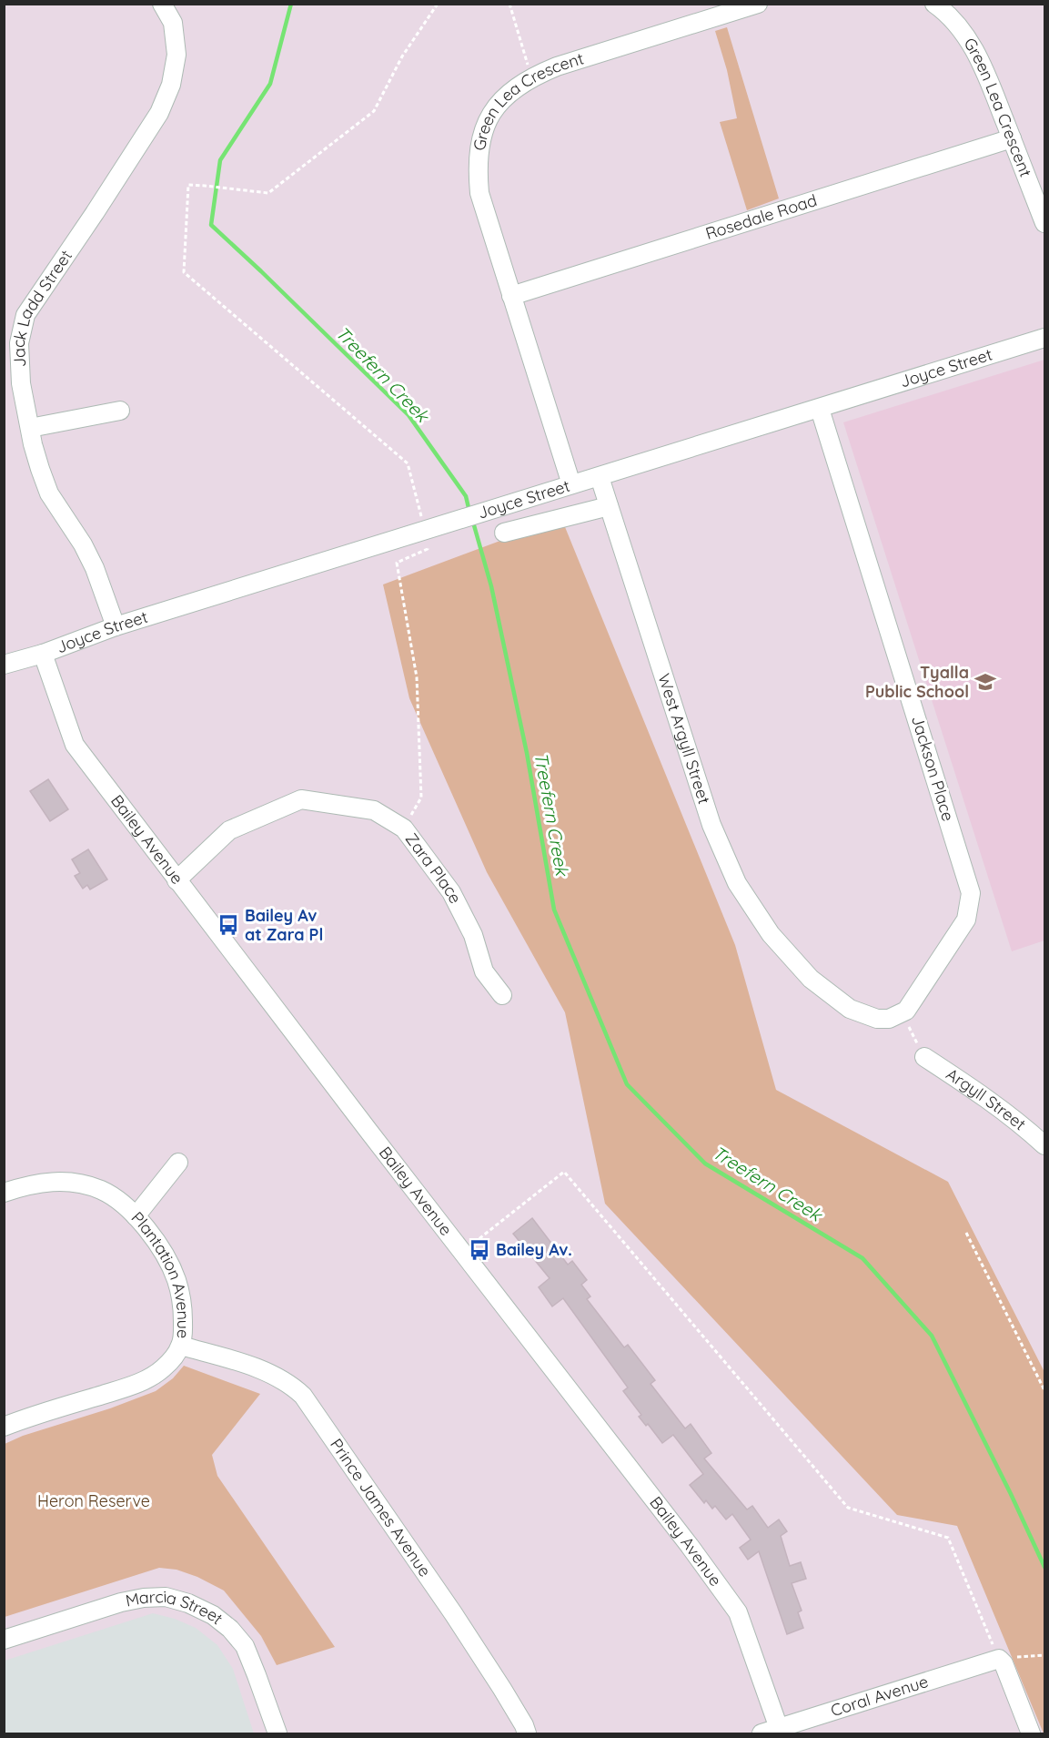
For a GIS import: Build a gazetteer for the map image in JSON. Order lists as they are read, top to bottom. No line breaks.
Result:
{"streets":{"street":["Green Lea Crescent","Rosedale Road","Jack Ladd Street","Joyce Street","West Argyll Street","Jackson Place","Bailey Avenue","Zara Place","Argyll Street","Plantation Avenue","Prince James Avenue","Marcia Street","Coral Avenue"]},"crossings":[["Green Lea Crescent","Rosedale Road"],["Green Lea Crescent","Joyce Street"],["Jack Ladd Street","Joyce Street"],["Joyce Street","West Argyll Street"],["Joyce Street","Jackson Place"],["Joyce Street","Bailey Avenue"],["West Argyll Street","Jackson Place"],["Bailey Avenue","Zara Place"],["Bailey Avenue","Coral Avenue"],["Plantation Avenue","Prince James Avenue"]],"water":["Treefern Creek"],"parks":["Heron Reserve"],"places":{"school or university":["Tyalla Public School"],"bus stop":["Bailey Av at Zara Pl","Bailey Av."]}}
